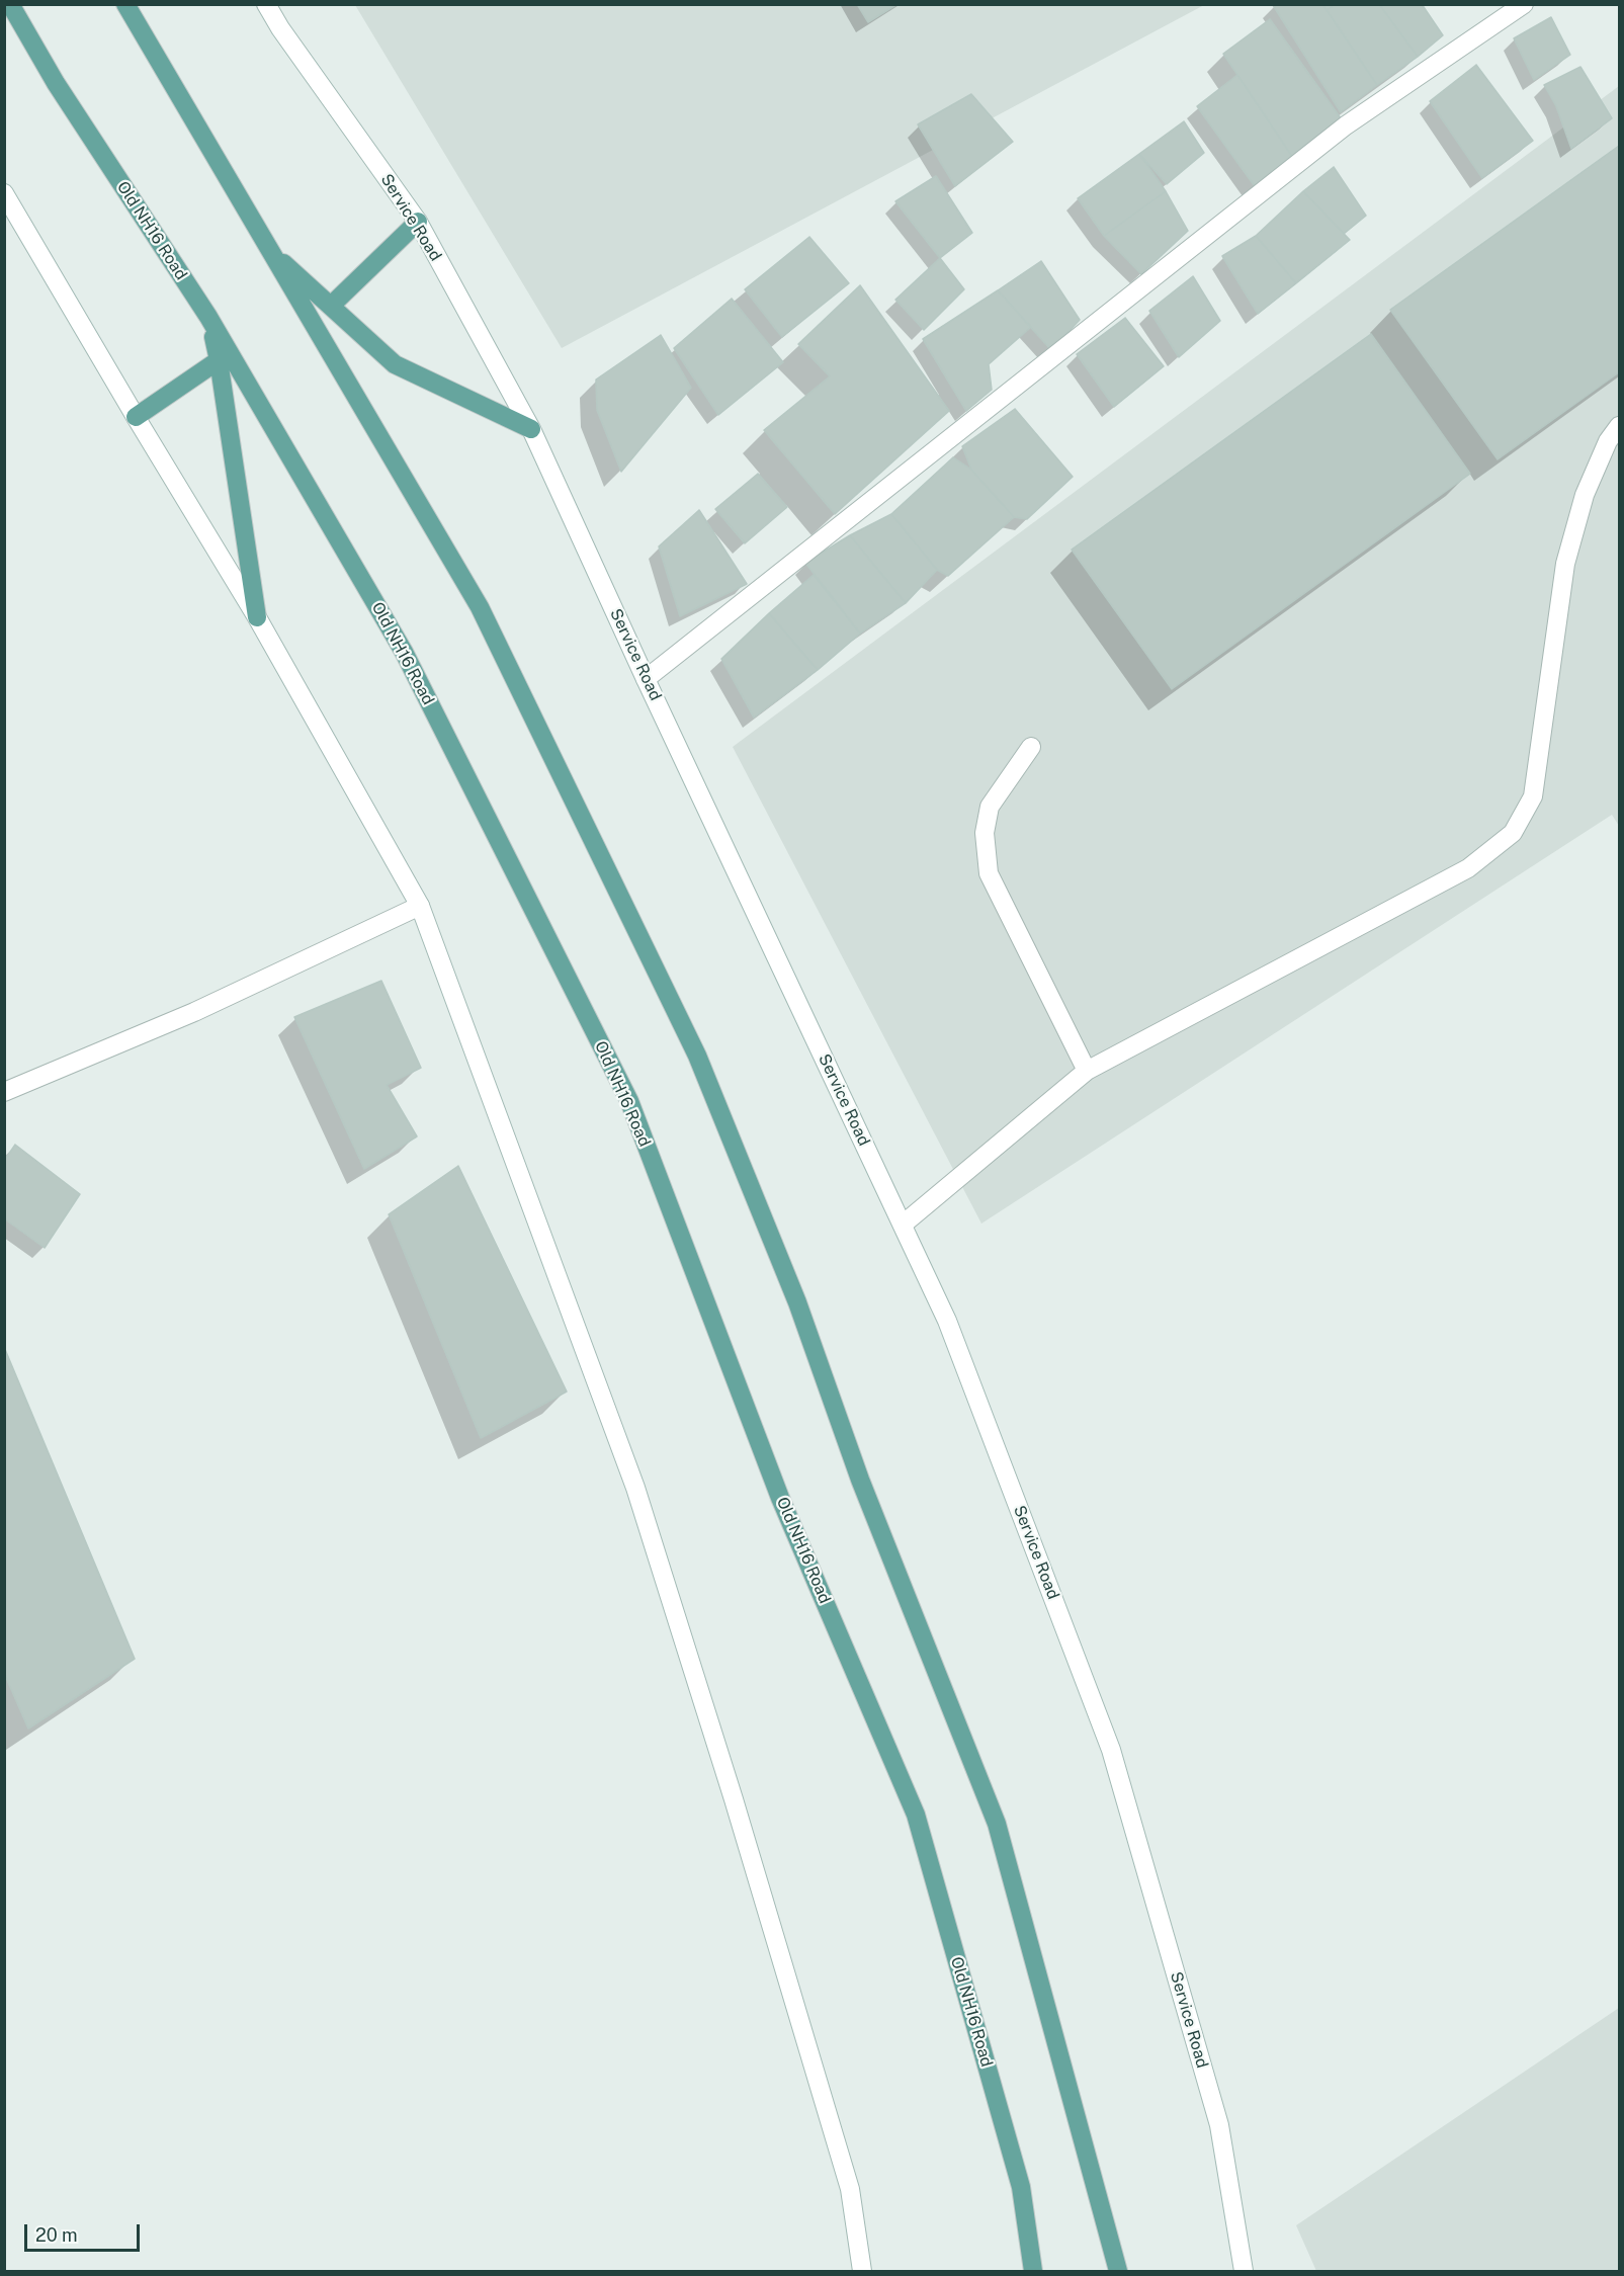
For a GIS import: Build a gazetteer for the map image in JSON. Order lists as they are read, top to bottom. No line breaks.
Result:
{"streets":{"main road":["Old NH16 Road"],"street":["Service Road"]},"scale_bar":"20 m"}
